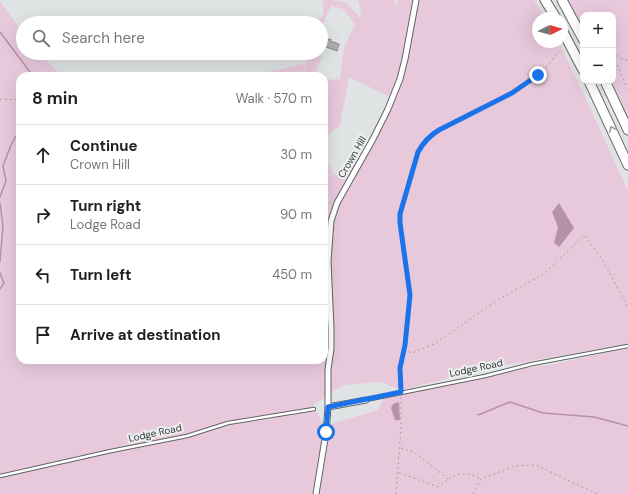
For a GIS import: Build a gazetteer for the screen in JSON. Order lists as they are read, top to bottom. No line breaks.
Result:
{"streets":{"street":["Crown Hill","Lodge Road"]},"crossings":[["Crown Hill","Lodge Road"]],"north":"right","page":{"map_buttons":["+","−"],"search":"Search here","heading":["8 min","Walk · 570 m"],"list":[["Continue","Crown Hill","30 m"],["Turn right","Lodge Road","90 m"],["Turn left","450 m"],"Arrive at destination"]}}
